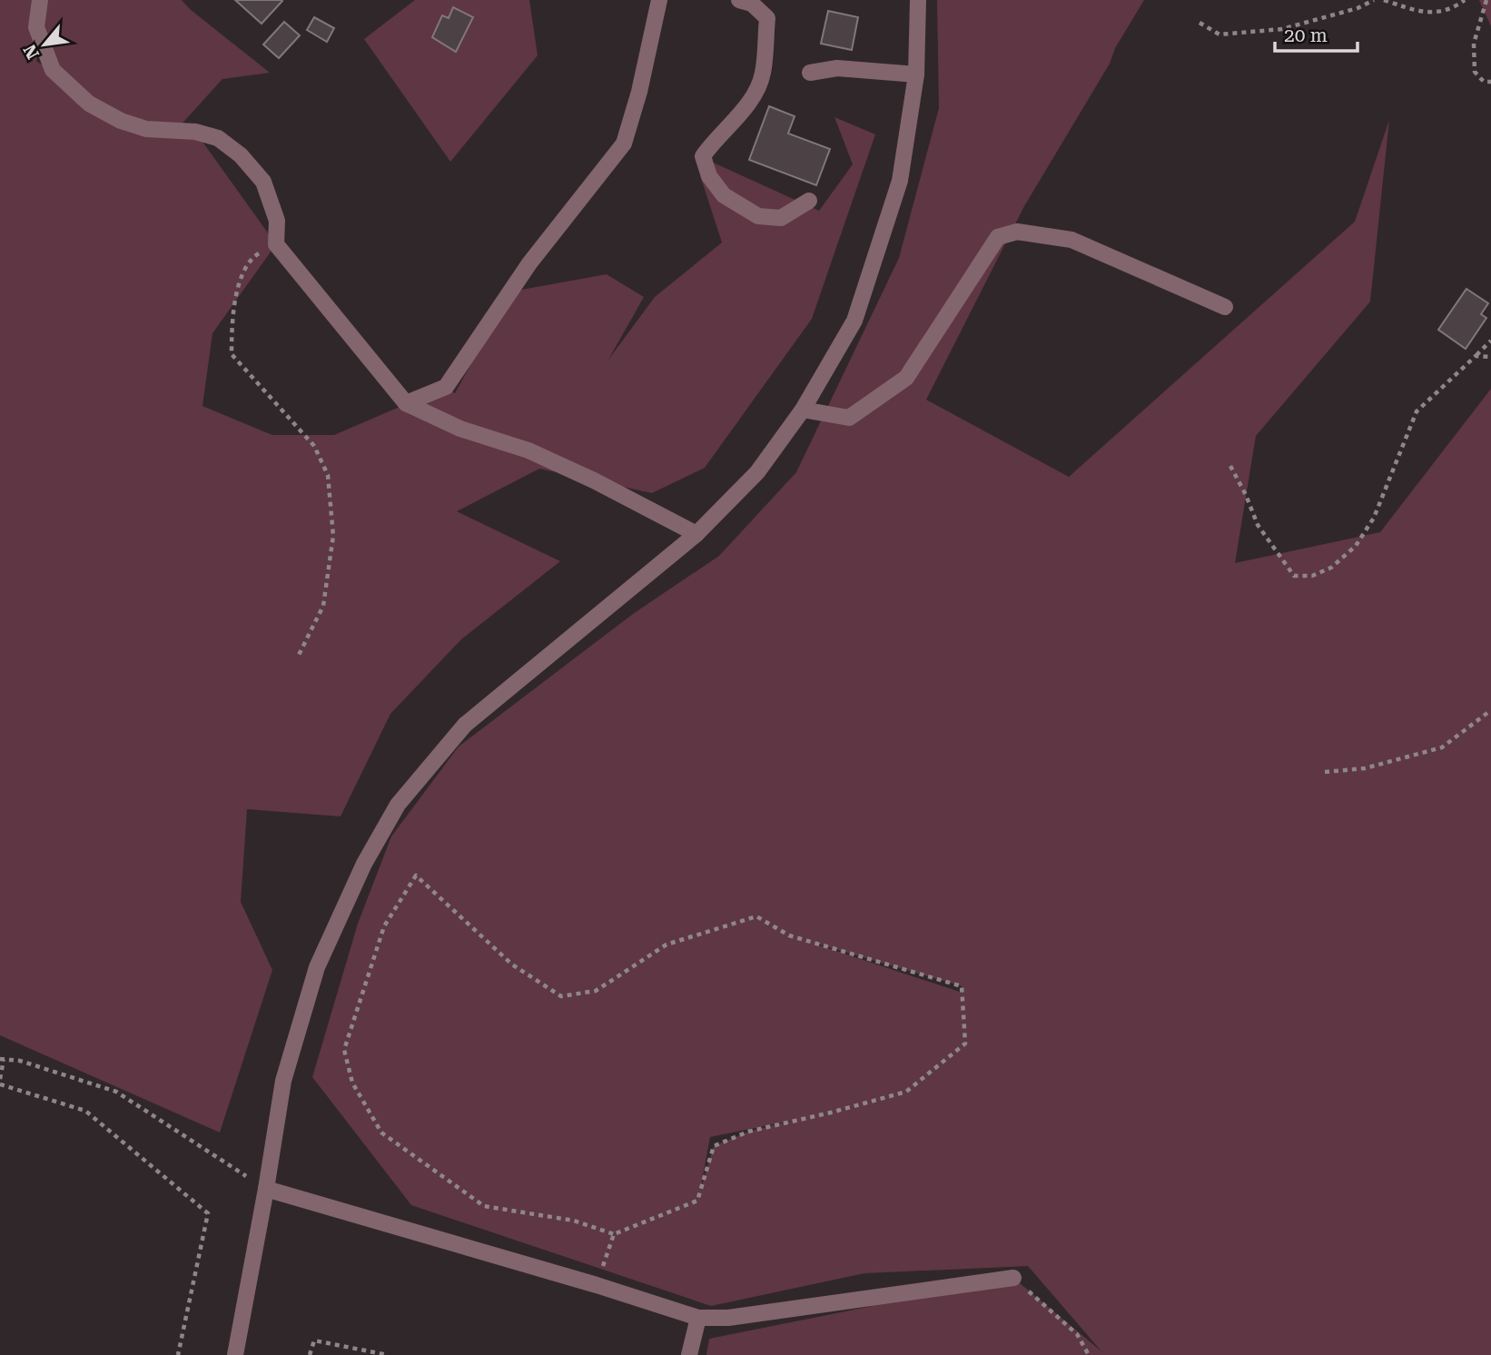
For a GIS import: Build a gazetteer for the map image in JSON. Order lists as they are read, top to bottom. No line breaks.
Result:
{"scale_bar":"20 m","north":"bottom left"}
